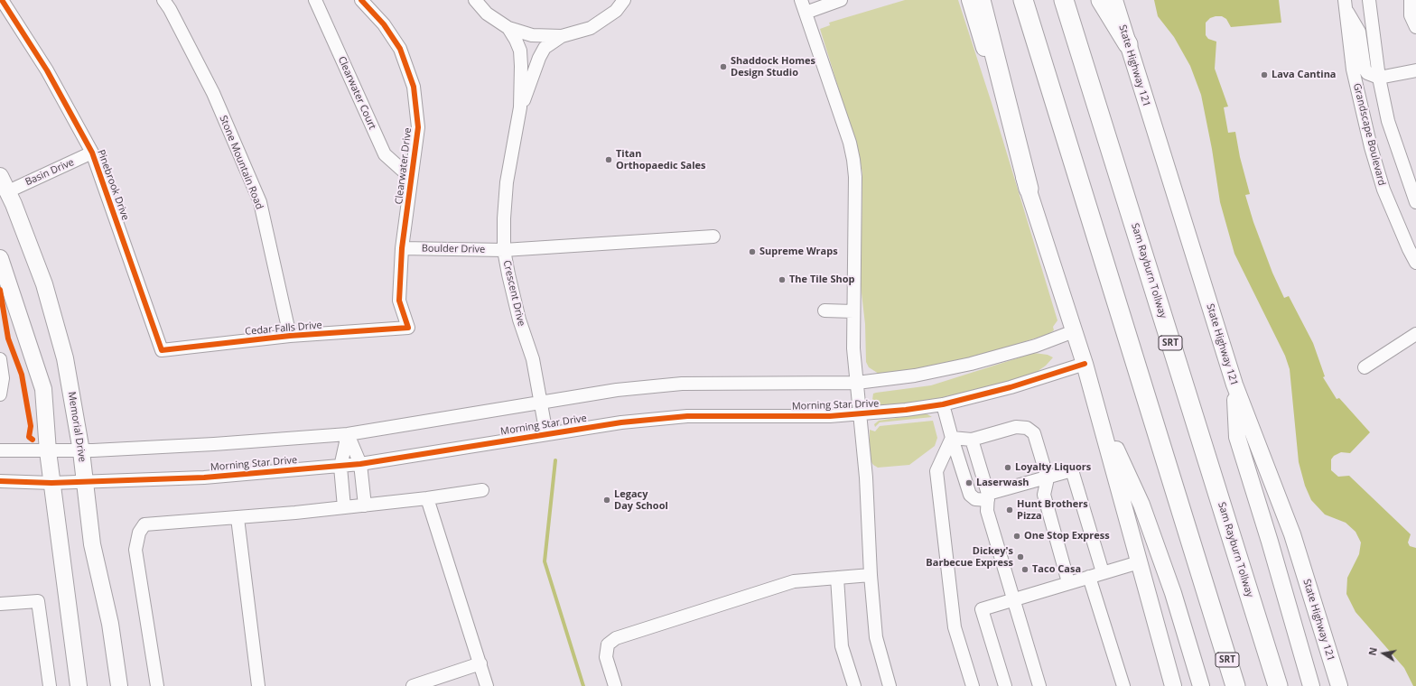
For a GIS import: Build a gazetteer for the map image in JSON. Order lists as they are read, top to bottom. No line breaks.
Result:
{"streets":{"highway":["Sam Rayburn Tollway","SRT"],"main road":["State Highway 121","Memorial Drive"],"street":["Clearwater Court","Grandscape Boulevard","Stone Mountain Road","Clearwater Drive","Basin Drive","Pinebrook Drive","Boulder Drive","Crescent Drive","Cedar Falls Drive","Morning Star Drive"]},"crossings":[["Clearwater Court","Clearwater Drive"],["Stone Mountain Road","Cedar Falls Drive"],["Clearwater Drive","Boulder Drive"],["Clearwater Drive","Cedar Falls Drive"],["Basin Drive","Pinebrook Drive"],["Basin Drive","Memorial Drive"],["Pinebrook Drive","Cedar Falls Drive"],["Boulder Drive","Crescent Drive"],["Crescent Drive","Morning Star Drive"],["Morning Star Drive","Memorial Drive"]],"places":["Shaddock Homes Design Studio","Lava Cantina","Titan Orthopaedic Sales","Supreme Wraps","The Tile Shop","Loyalty Liquors","Laserwash","Legacy Day School","Hunt Brothers Pizza","One Stop Express","Dickey's Barbecue Express","Taco Casa"],"north":"left"}
